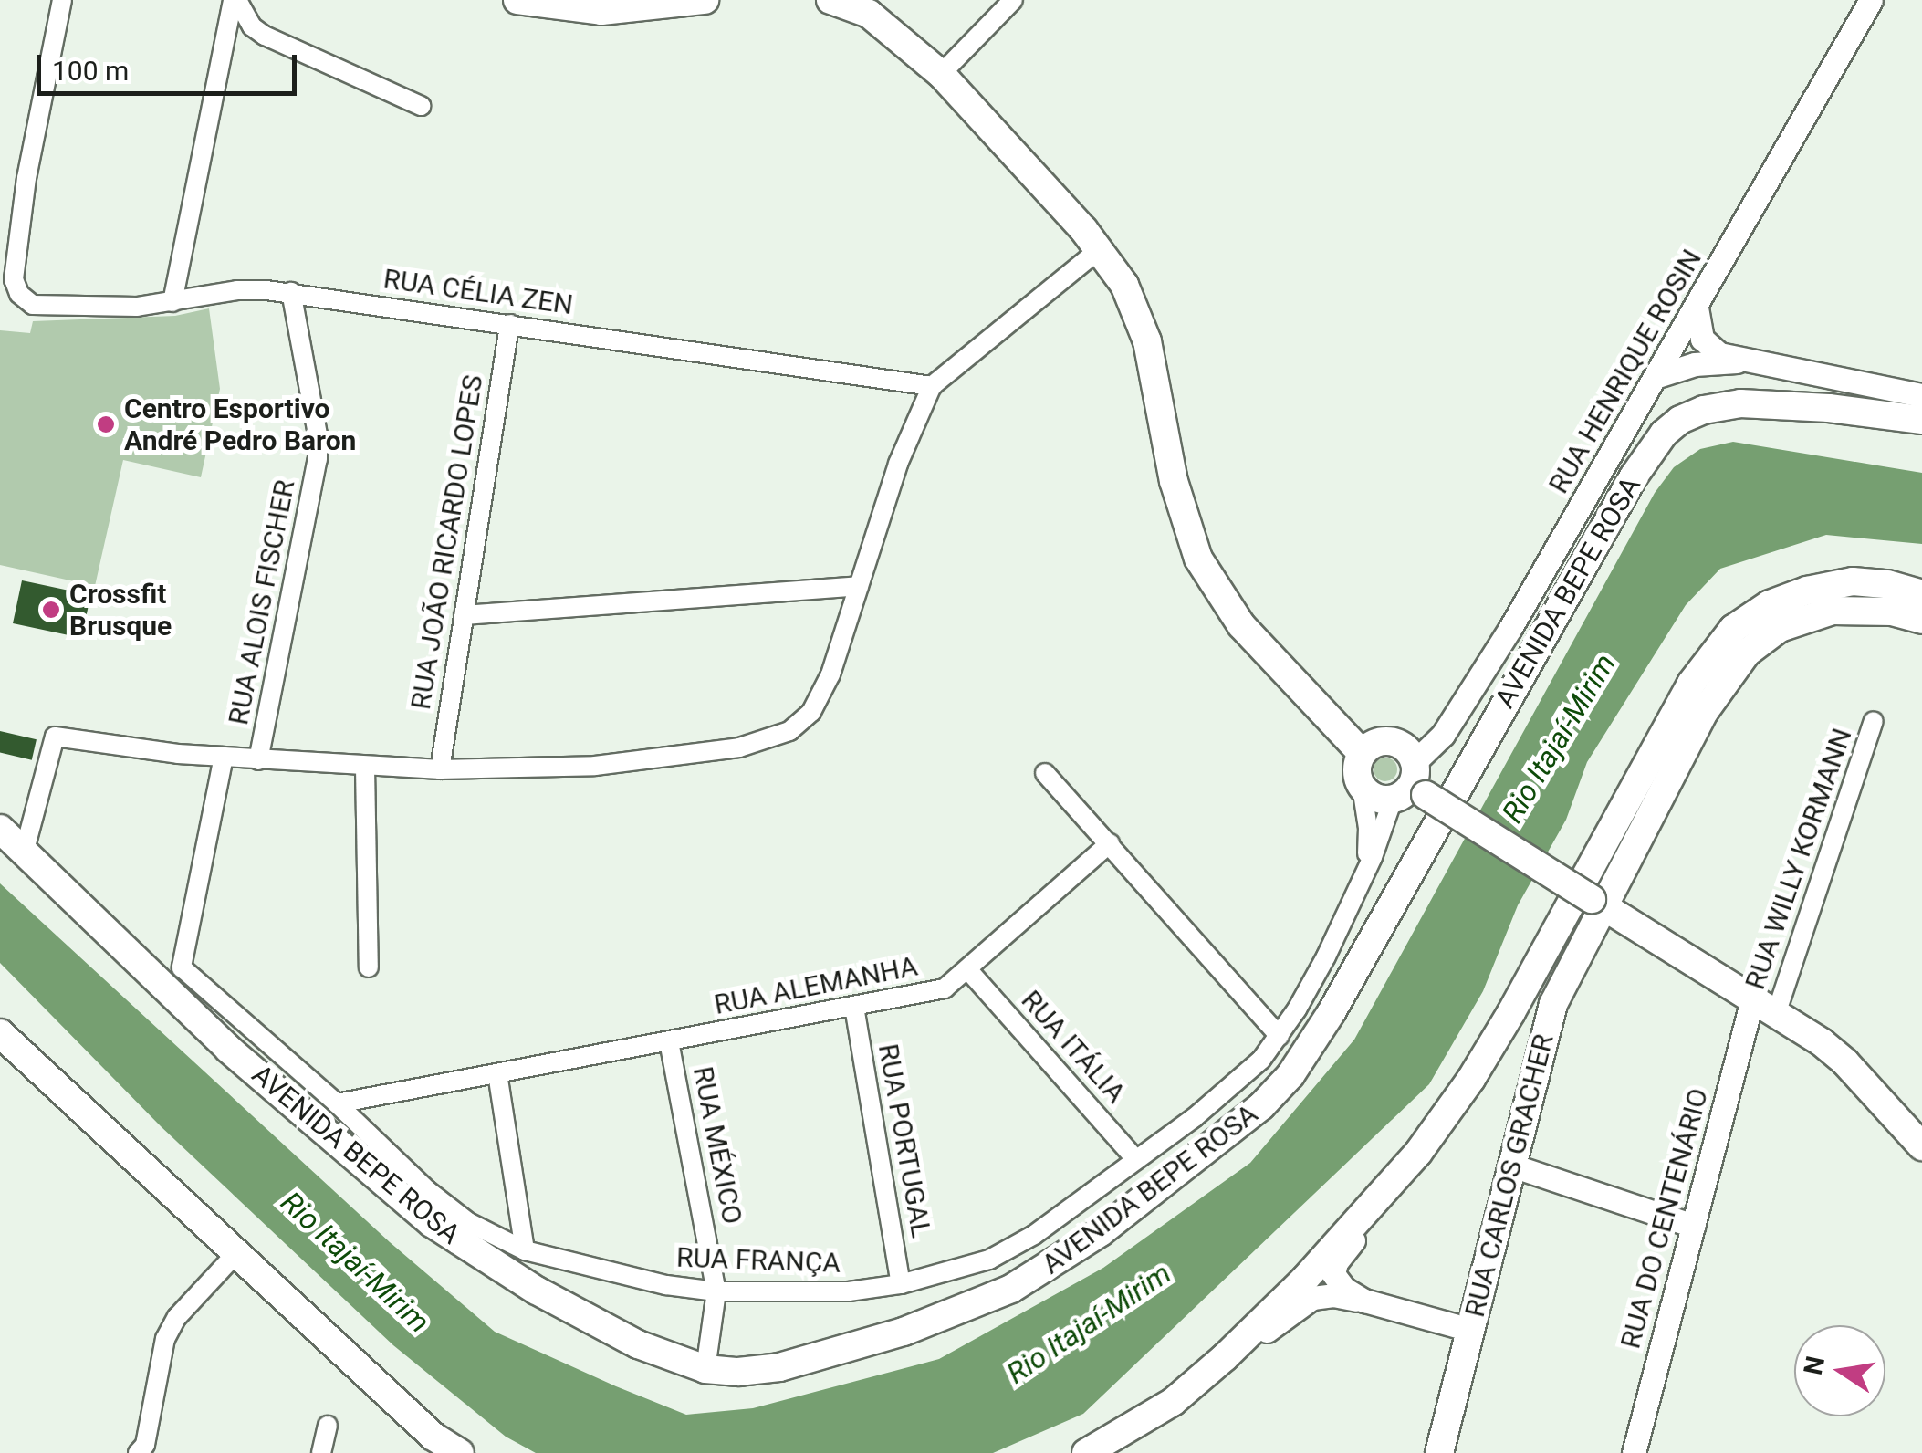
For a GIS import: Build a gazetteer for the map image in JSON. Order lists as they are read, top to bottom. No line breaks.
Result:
{"streets":{"main road":["AVENIDA BEPE ROSA","RUA CARLOS GRACHER"],"street":["RUA CÉLIA ZEN","RUA HENRIQUE ROSIN","RUA JOÃO RICARDO LOPES","RUA ALOIS FISCHER","RUA WILLY KORMANN","RUA ALEMANHA","RUA ITÁLIA","RUA PORTUGAL","RUA MÉXICO","RUA DO CENTENÁRIO","RUA FRANÇA"]},"crossings":[["RUA CÉLIA ZEN","RUA JOÃO RICARDO LOPES"],["RUA CÉLIA ZEN","RUA ALOIS FISCHER"],["RUA HENRIQUE ROSIN","RUA FRANÇA"],["AVENIDA BEPE ROSA","RUA MÉXICO"],["RUA ALEMANHA","RUA ITÁLIA"],["RUA ALEMANHA","RUA PORTUGAL"],["RUA ALEMANHA","RUA MÉXICO"],["RUA ALEMANHA","RUA FRANÇA"],["RUA ITÁLIA","RUA FRANÇA"],["RUA PORTUGAL","RUA FRANÇA"],["RUA MÉXICO","RUA FRANÇA"]],"water":["Rio Itajaí-Mirim"],"places":["Centro Esportivo André Pedro Baron","Crossfit Brusque"],"scale_bar":"100 m","north":"left"}
